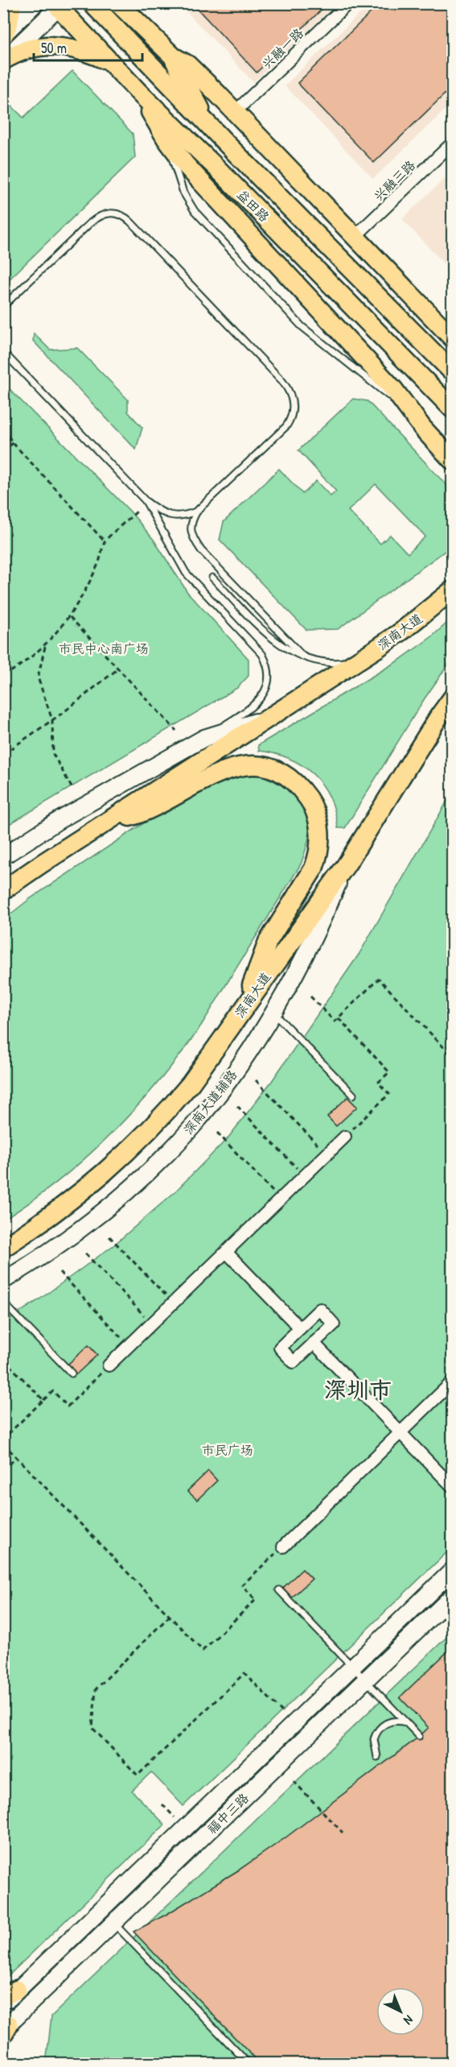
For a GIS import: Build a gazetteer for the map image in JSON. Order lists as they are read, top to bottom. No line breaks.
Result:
{"streets":{"main road":["益田路","深南大道"],"street":["兴融一路","兴融三路","深南大道辅路","福中三路"]},"crossings":[["深南大道","深南大道辅路"]],"districts":["深圳市"],"parks":["市民中心南广场","市民广场"],"scale_bar":"50 m","north":"bottom right"}
